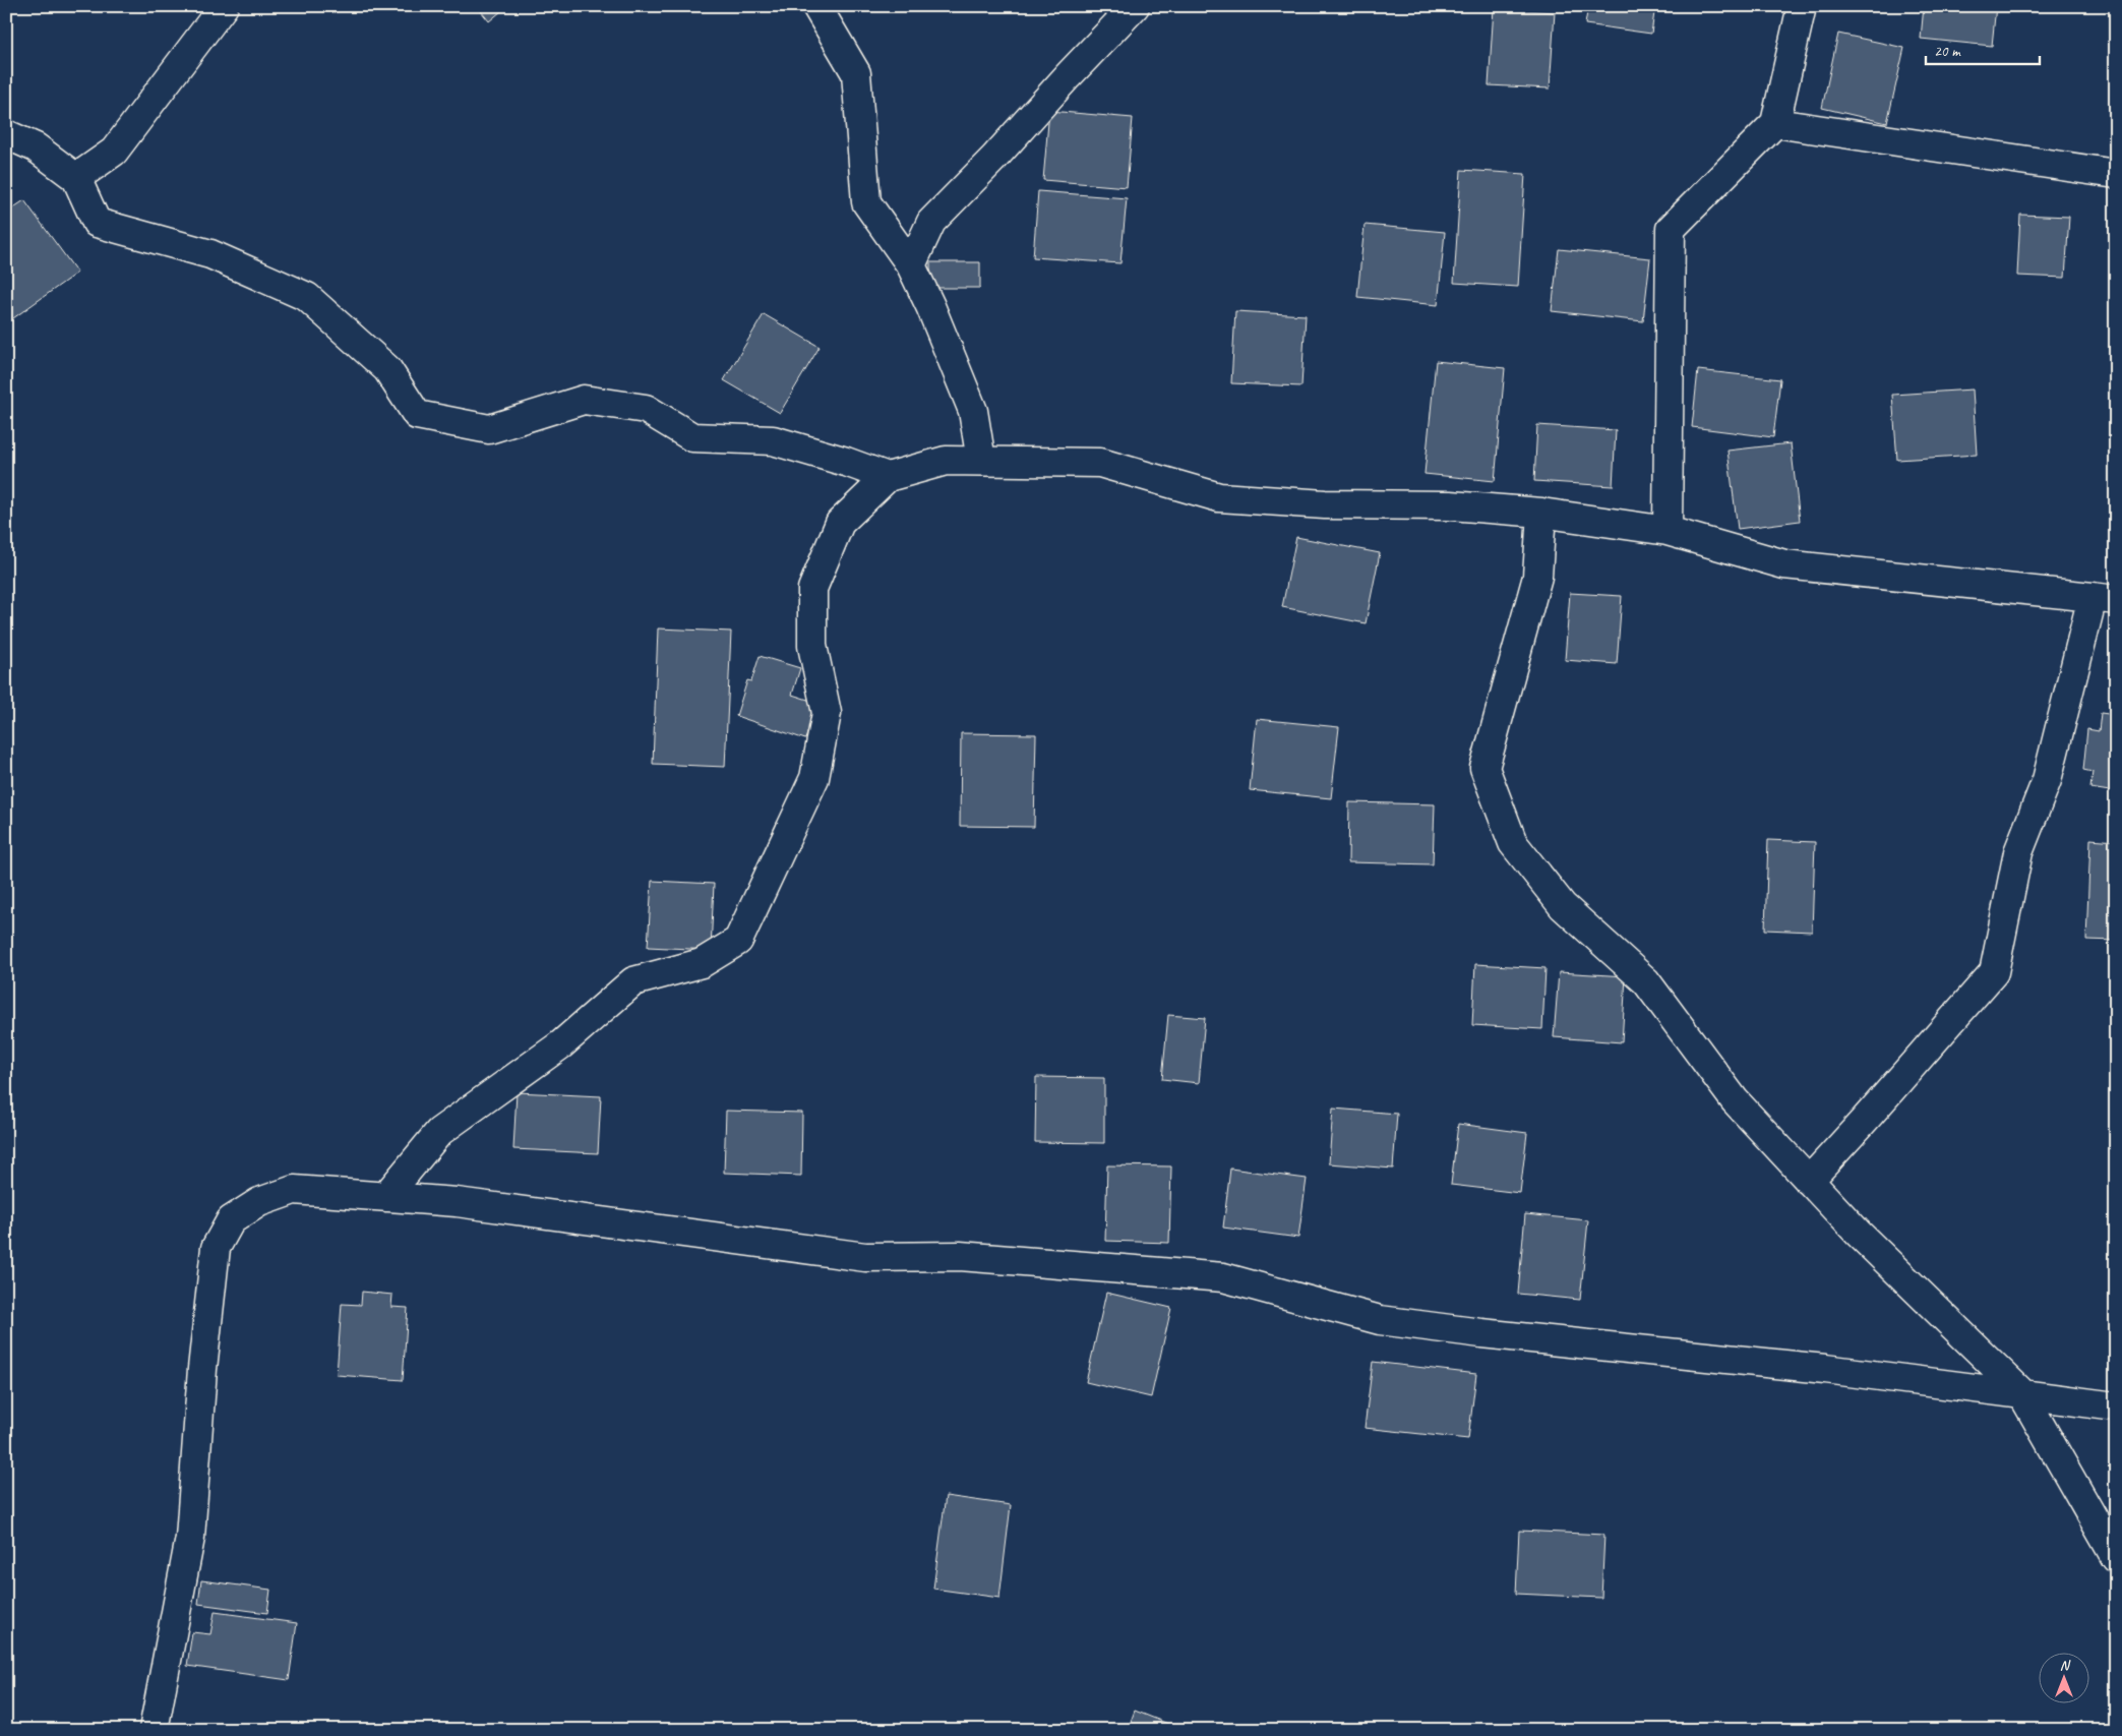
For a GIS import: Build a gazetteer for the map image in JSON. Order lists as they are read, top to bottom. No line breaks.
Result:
{"scale_bar":"20 m","north":"top"}
